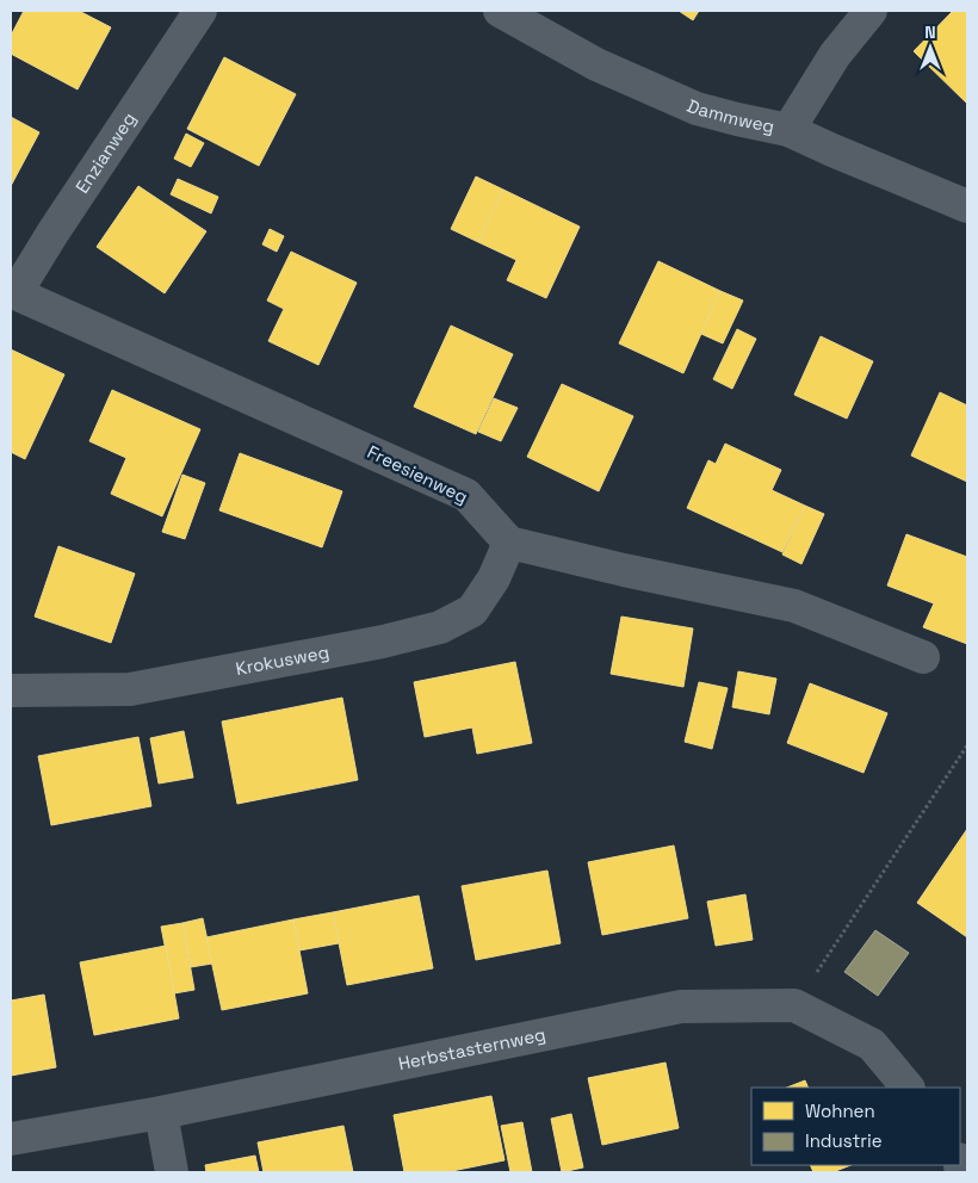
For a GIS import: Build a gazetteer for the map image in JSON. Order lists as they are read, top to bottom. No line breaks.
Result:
{"streets":{"street":["Dammweg","Enzianweg","Freesienweg","Krokusweg","Herbstasternweg"]},"crossings":[["Enzianweg","Freesienweg"],["Freesienweg","Krokusweg"]],"legend":["Wohnen","Industrie"],"north":"top"}
